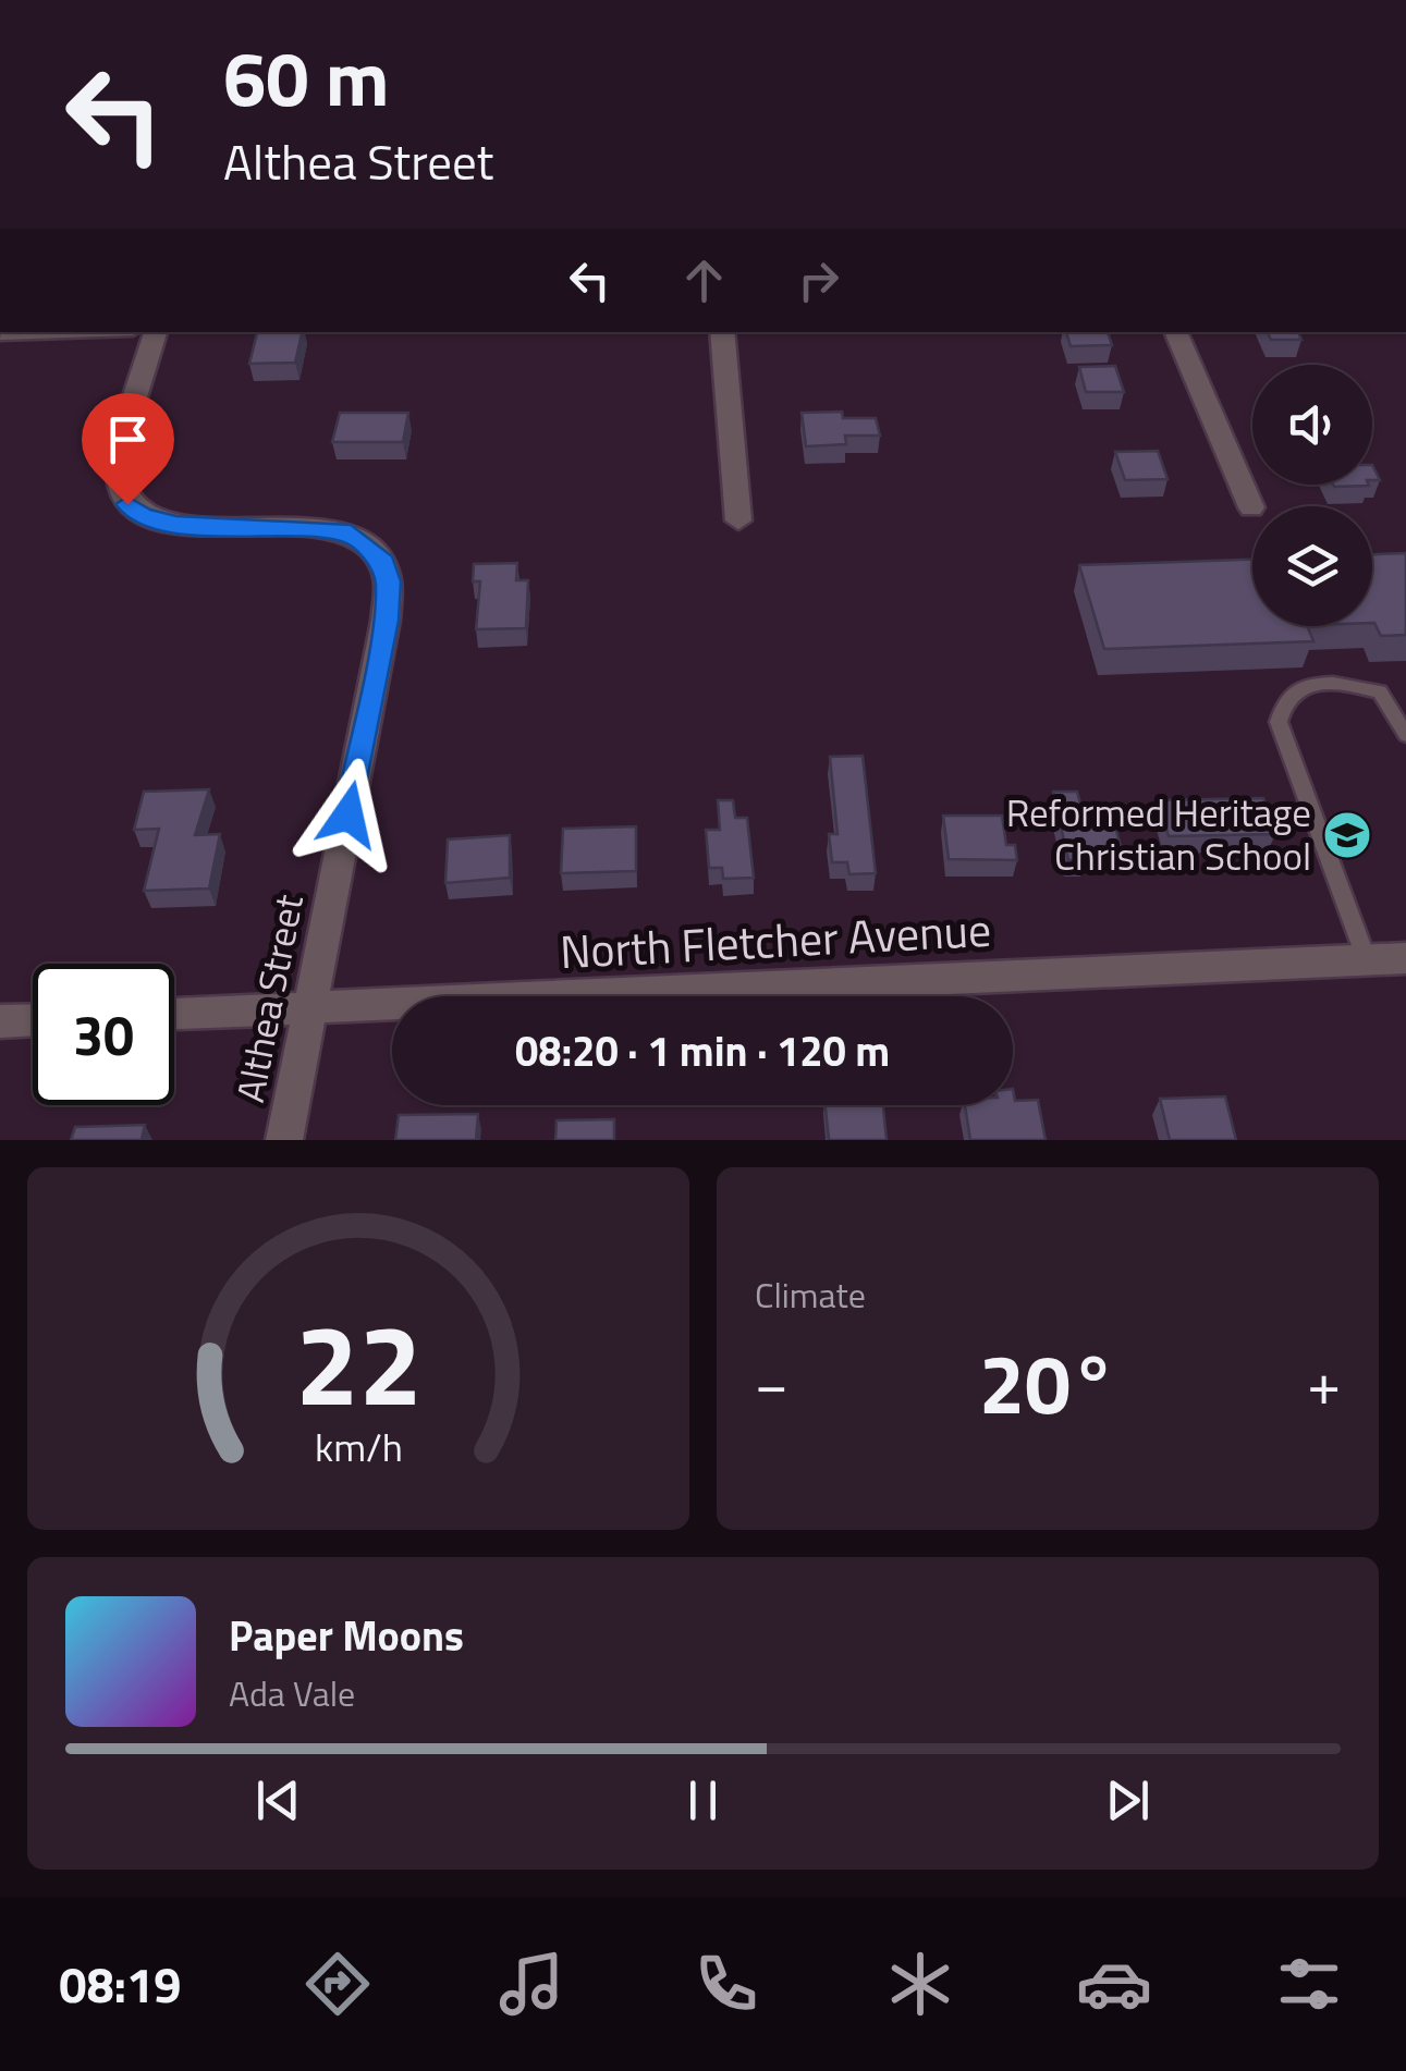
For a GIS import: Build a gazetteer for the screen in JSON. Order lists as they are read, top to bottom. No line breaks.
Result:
{"streets":{"street":["North Fletcher Avenue","Althea Street"]},"crossings":[["North Fletcher Avenue","Althea Street"]],"places":{"school or university":["Reformed Heritage Christian School"]},"page":{"turn":["60 m","Althea Street"],"limit":"30","trip":"08:20 · 1 min · 120 m","tile":"Climate","heat":["−","20°","+"],"song":["Paper Moons","Ada Vale"],"tabs":"08:19","gauge":["22","km/h"]}}
